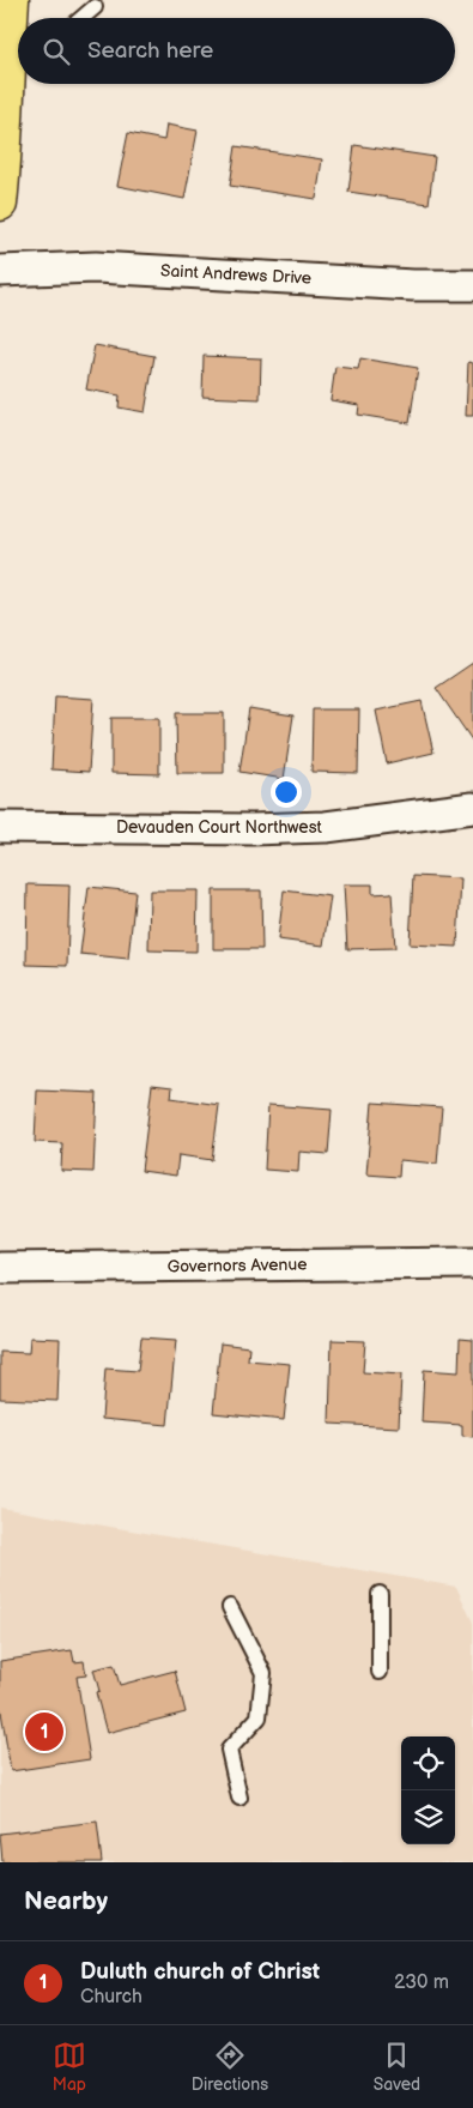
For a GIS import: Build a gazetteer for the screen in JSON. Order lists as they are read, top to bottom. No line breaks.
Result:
{"streets":{"street":["Saint Andrews Drive","Devauden Court Northwest","Governors Avenue"]},"page":{"search":"Search here","pins":"1","heading":"Nearby","list":[{"mark":"1","name":"Duluth church of Christ","note":"Church","value":"230 m"}],"nav":["Map","Directions","Saved"]}}
